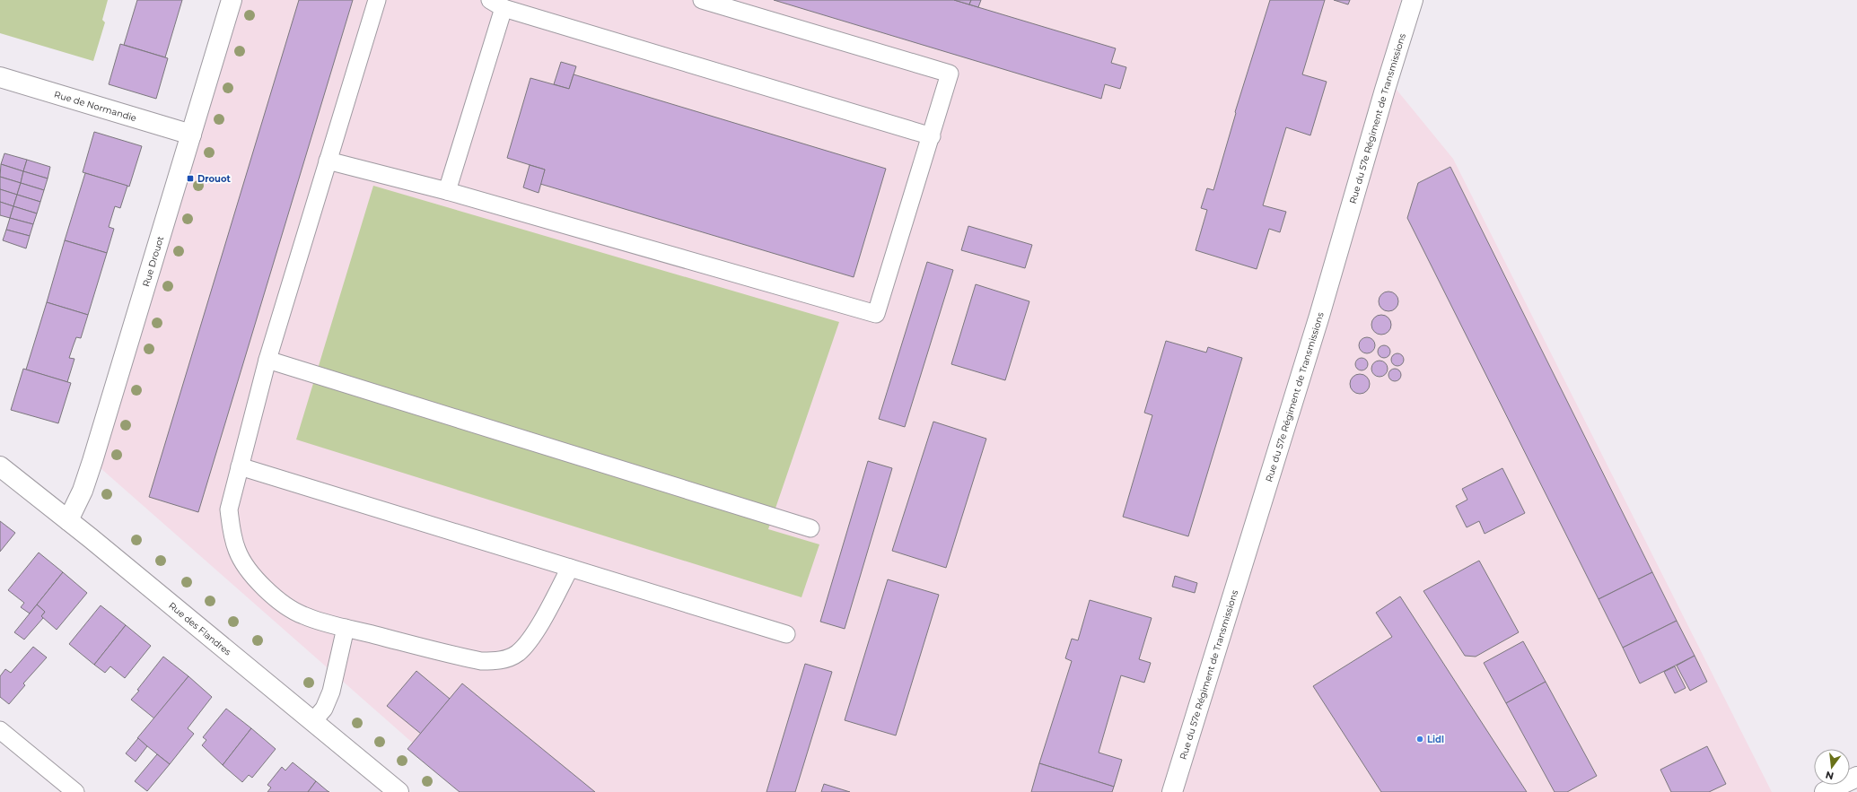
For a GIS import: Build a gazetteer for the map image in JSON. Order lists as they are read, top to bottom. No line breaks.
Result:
{"streets":{"street":["Rue de Normandie","Rue du 57e Régiment de Transmissions","Rue Drouot","Rue des Flandres"]},"crossings":[["Rue de Normandie","Rue Drouot"],["Rue Drouot","Rue des Flandres"]],"places":{"transit":["Drouot"],"other":["Lidl"]},"north":"bottom"}
